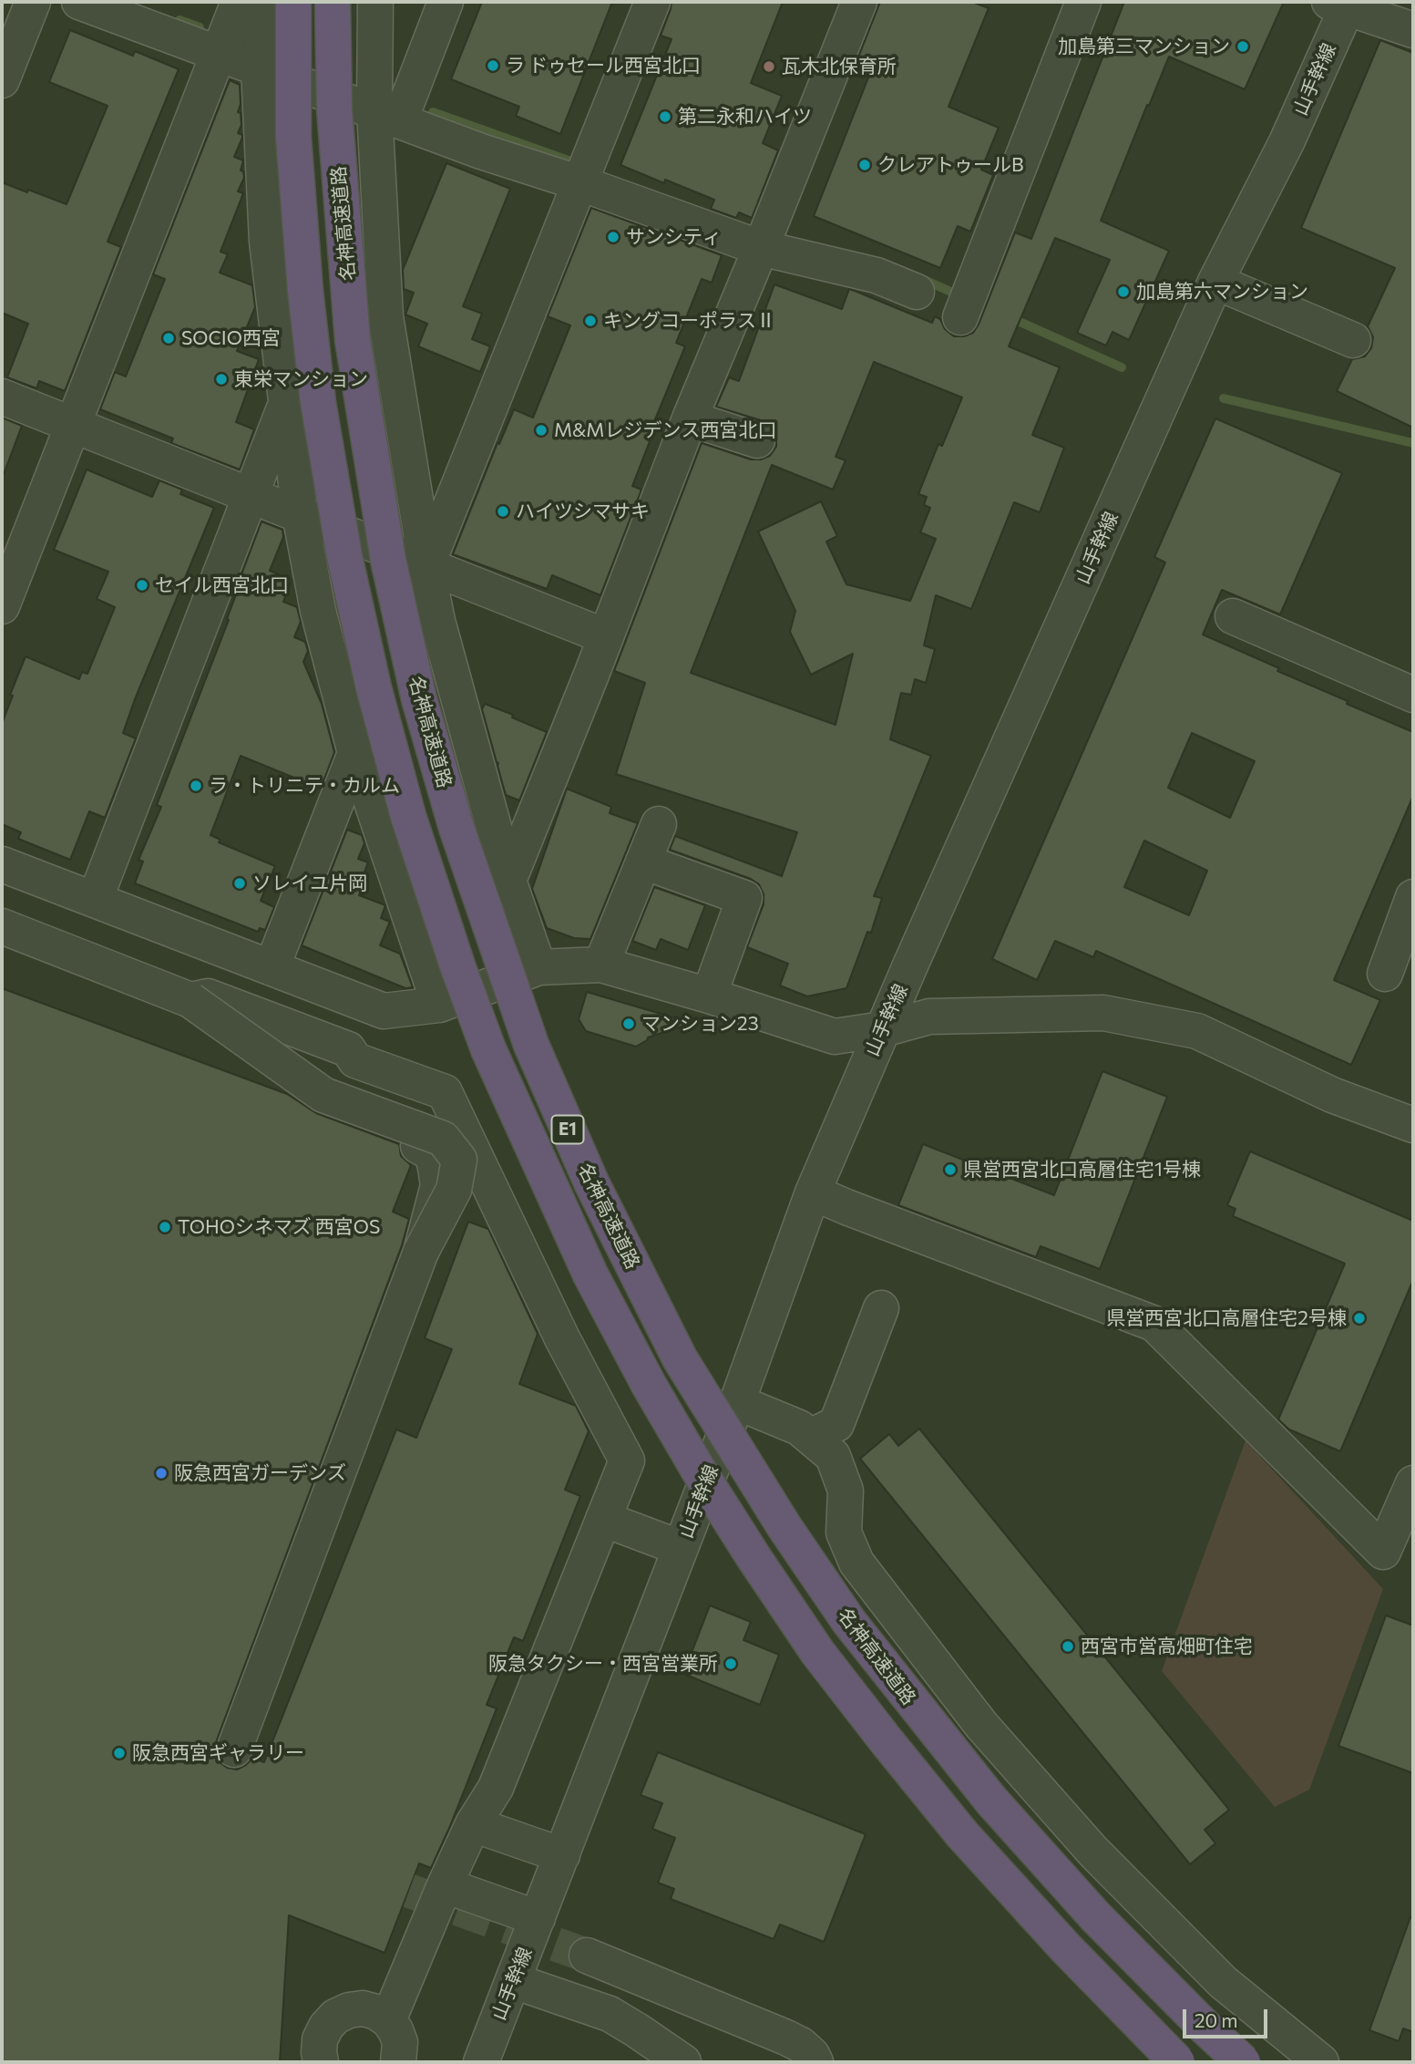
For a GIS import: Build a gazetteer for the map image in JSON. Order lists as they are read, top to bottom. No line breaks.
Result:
{"streets":{"highway":["名神高速道路","E1"],"street":["山手幹線"]},"places":["加島第三マンション","ラ ドゥセール西宮北口","瓦木北保育所","第二永和ハイツ","クレアトゥールB","サンシティ","加島第六マンション","キングコーポラスⅡ","SOCIO西宮","東栄マンション","M&Mレジデンス西宮北口","ハイツシマサキ","セイル西宮北口","ラ・トリニテ・カルム","ソレイユ片岡","マンション23","県営西宮北口高層住宅1号棟","TOHOシネマズ 西宮OS","県営西宮北口高層住宅2号棟","阪急西宮ガーデンズ","西宮市営高畑町住宅","阪急タクシー・西宮営業所","阪急西宮ギャラリー"],"scale_bar":"20 m"}
